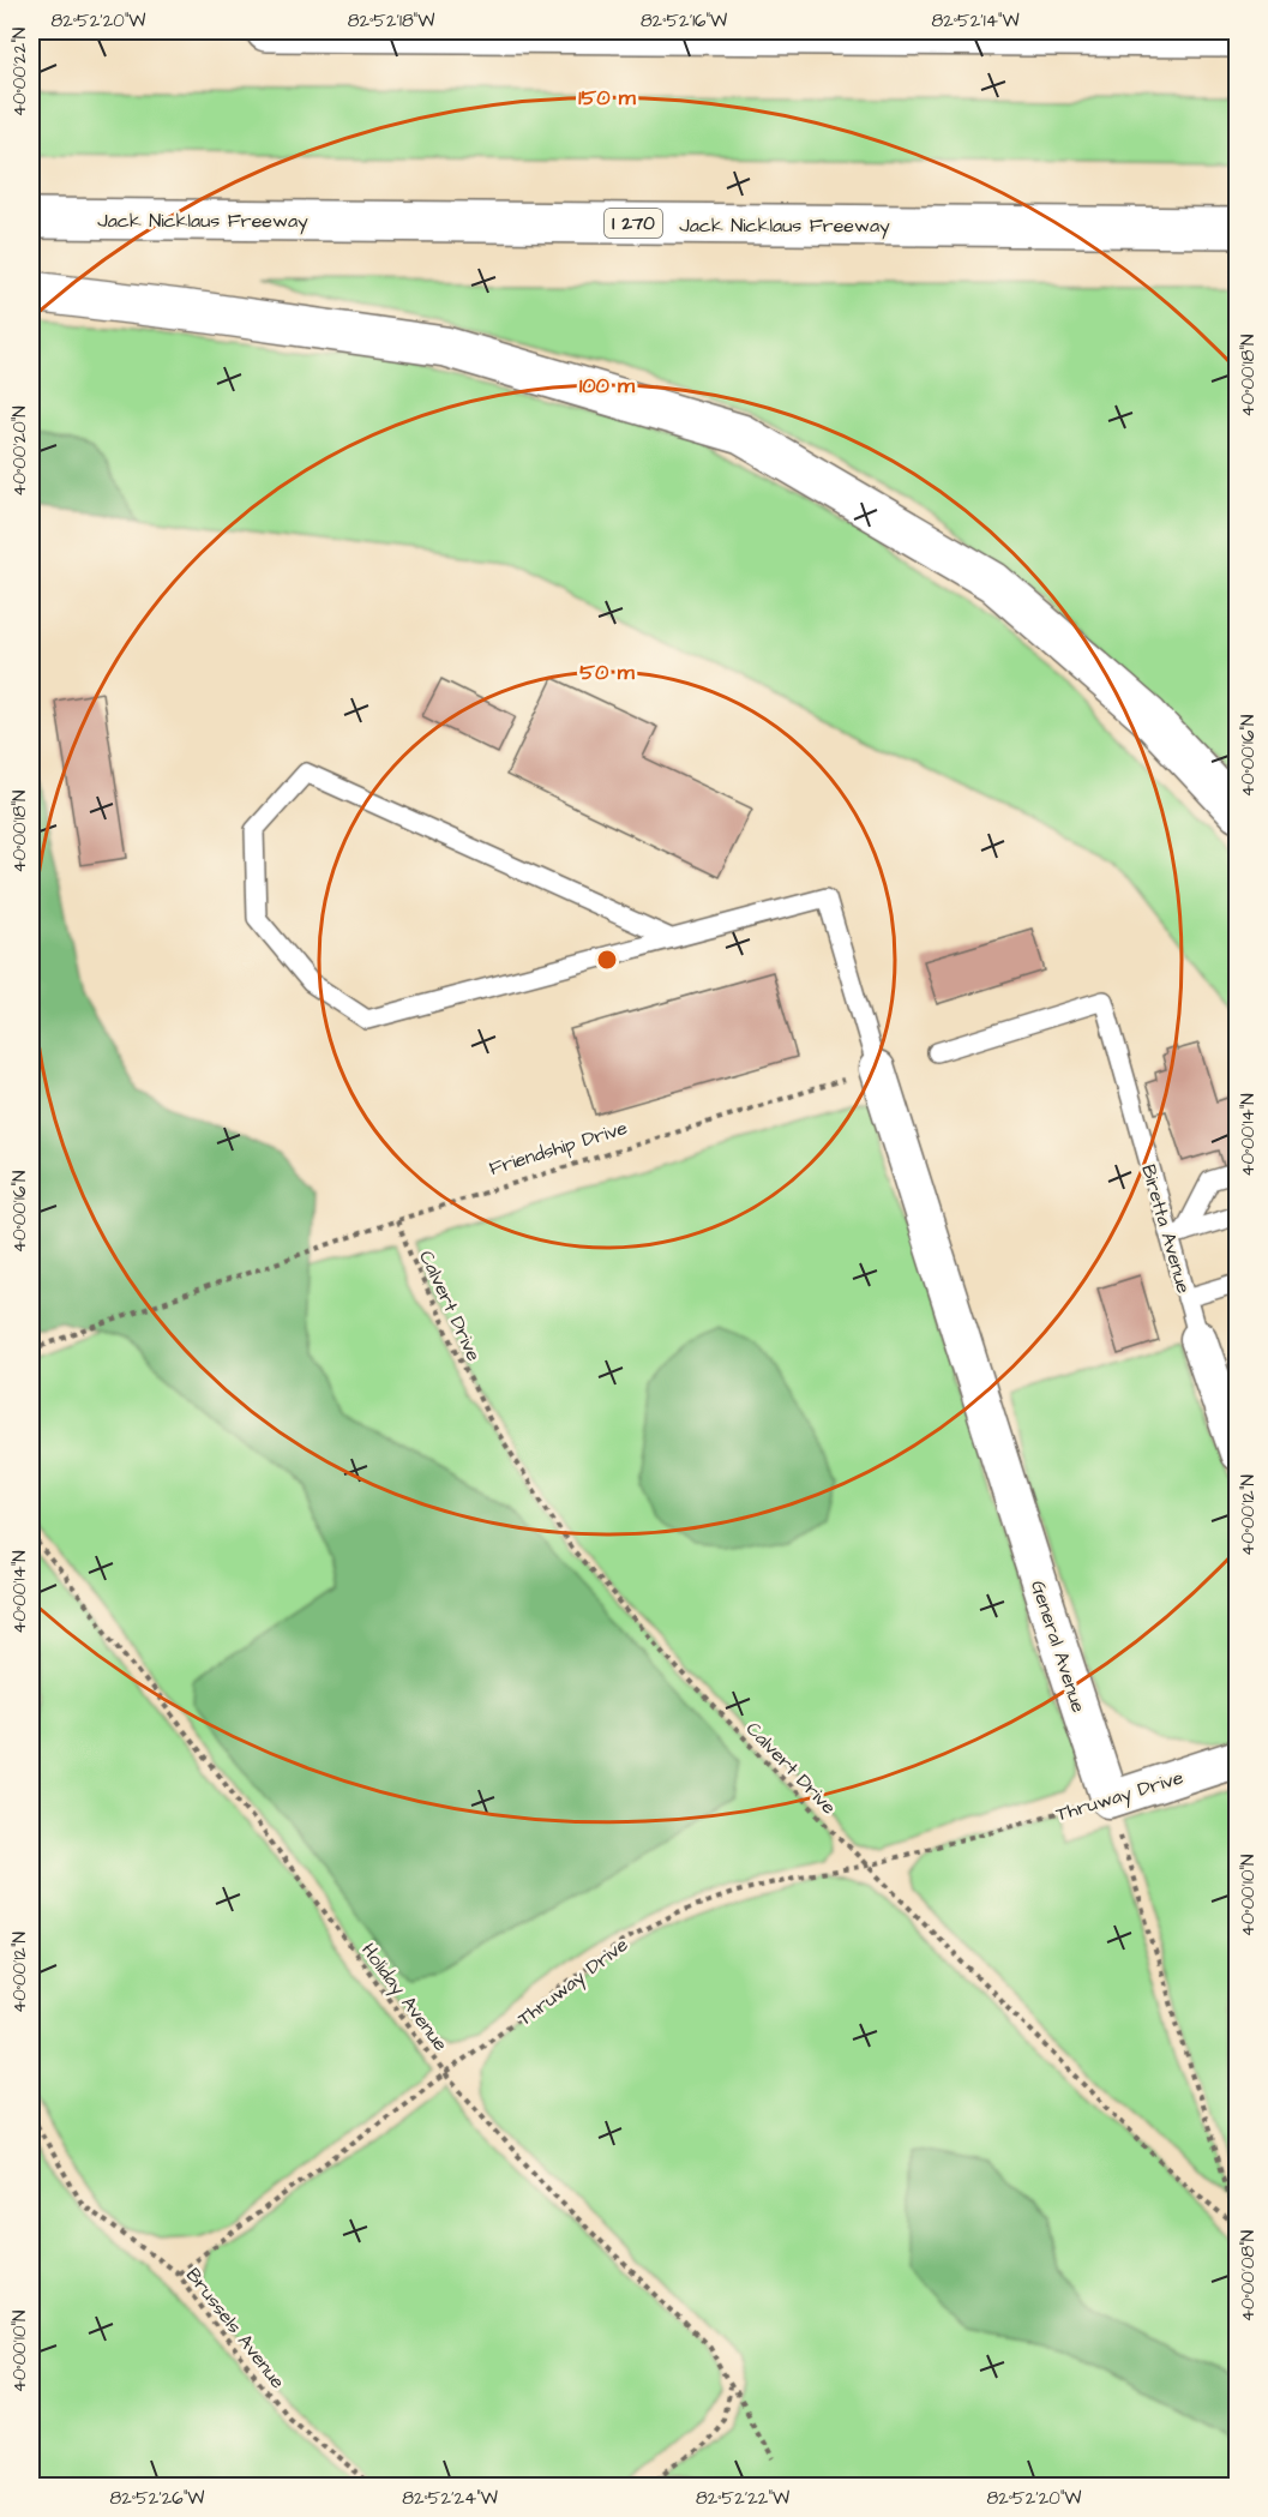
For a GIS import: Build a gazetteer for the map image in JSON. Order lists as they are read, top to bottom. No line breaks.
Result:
{"streets":{"highway":["Jack Nicklaus Freeway","I 270"],"street":["Biretta Avenue","General Avenue","Thruway Drive"],"path":["Friendship Drive","Calvert Drive","Holiday Avenue","Brussels Avenue"]},"crossings":[["Friendship Drive","Calvert Drive"],["Friendship Drive","General Avenue"],["Calvert Drive","Thruway Drive"],["General Avenue","Thruway Drive"],["Thruway Drive","Holiday Avenue"],["Thruway Drive","Brussels Avenue"]],"coordinates":["82°52'20\"W","82°52'18\"W","82°52'16\"W","82°52'14\"W","40°00'22\"N","40°00'18\"N","40°00'20\"N","40°00'16\"N","40°00'14\"N","40°00'12\"N","40°00'10\"N","40°00'08\"N","82°52'26\"W","82°52'24\"W","82°52'22\"W"],"rings":["150 m","100 m","50 m"]}
